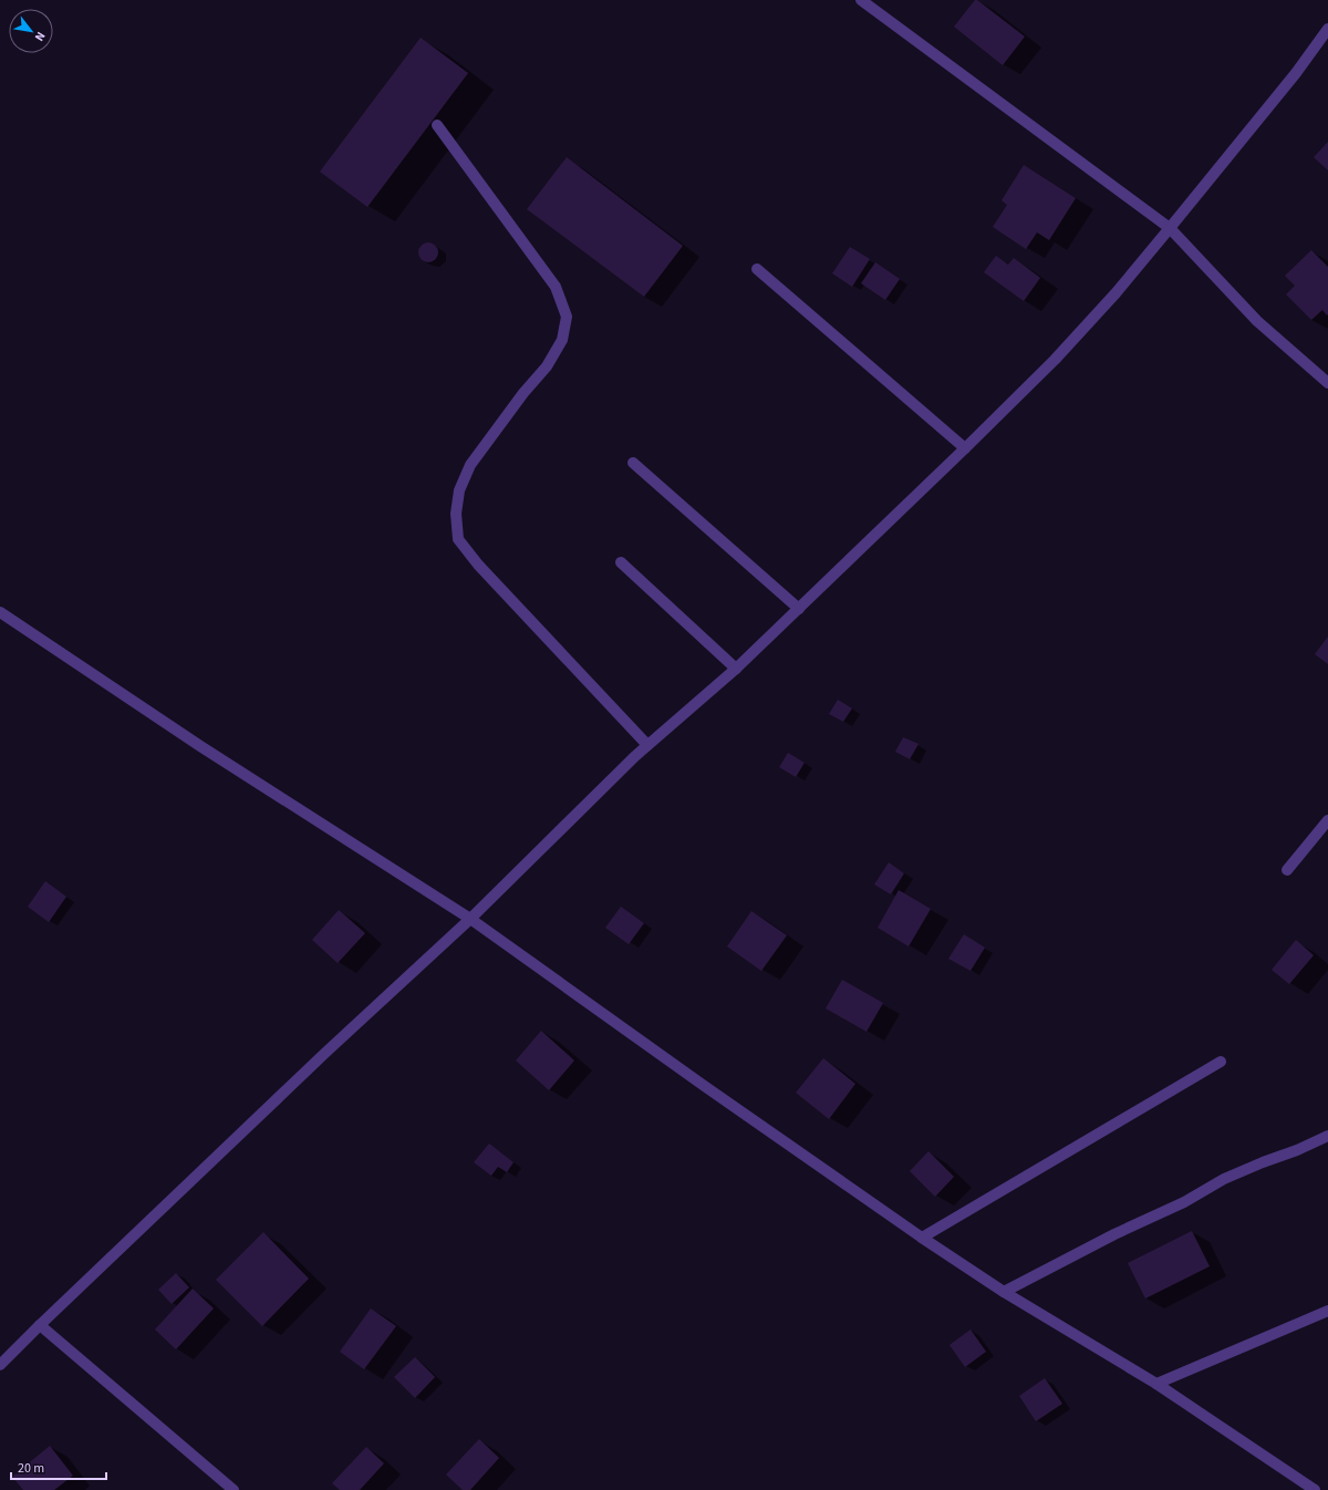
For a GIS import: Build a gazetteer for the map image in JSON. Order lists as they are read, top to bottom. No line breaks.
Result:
{"scale_bar":"20 m","north":"bottom right"}
